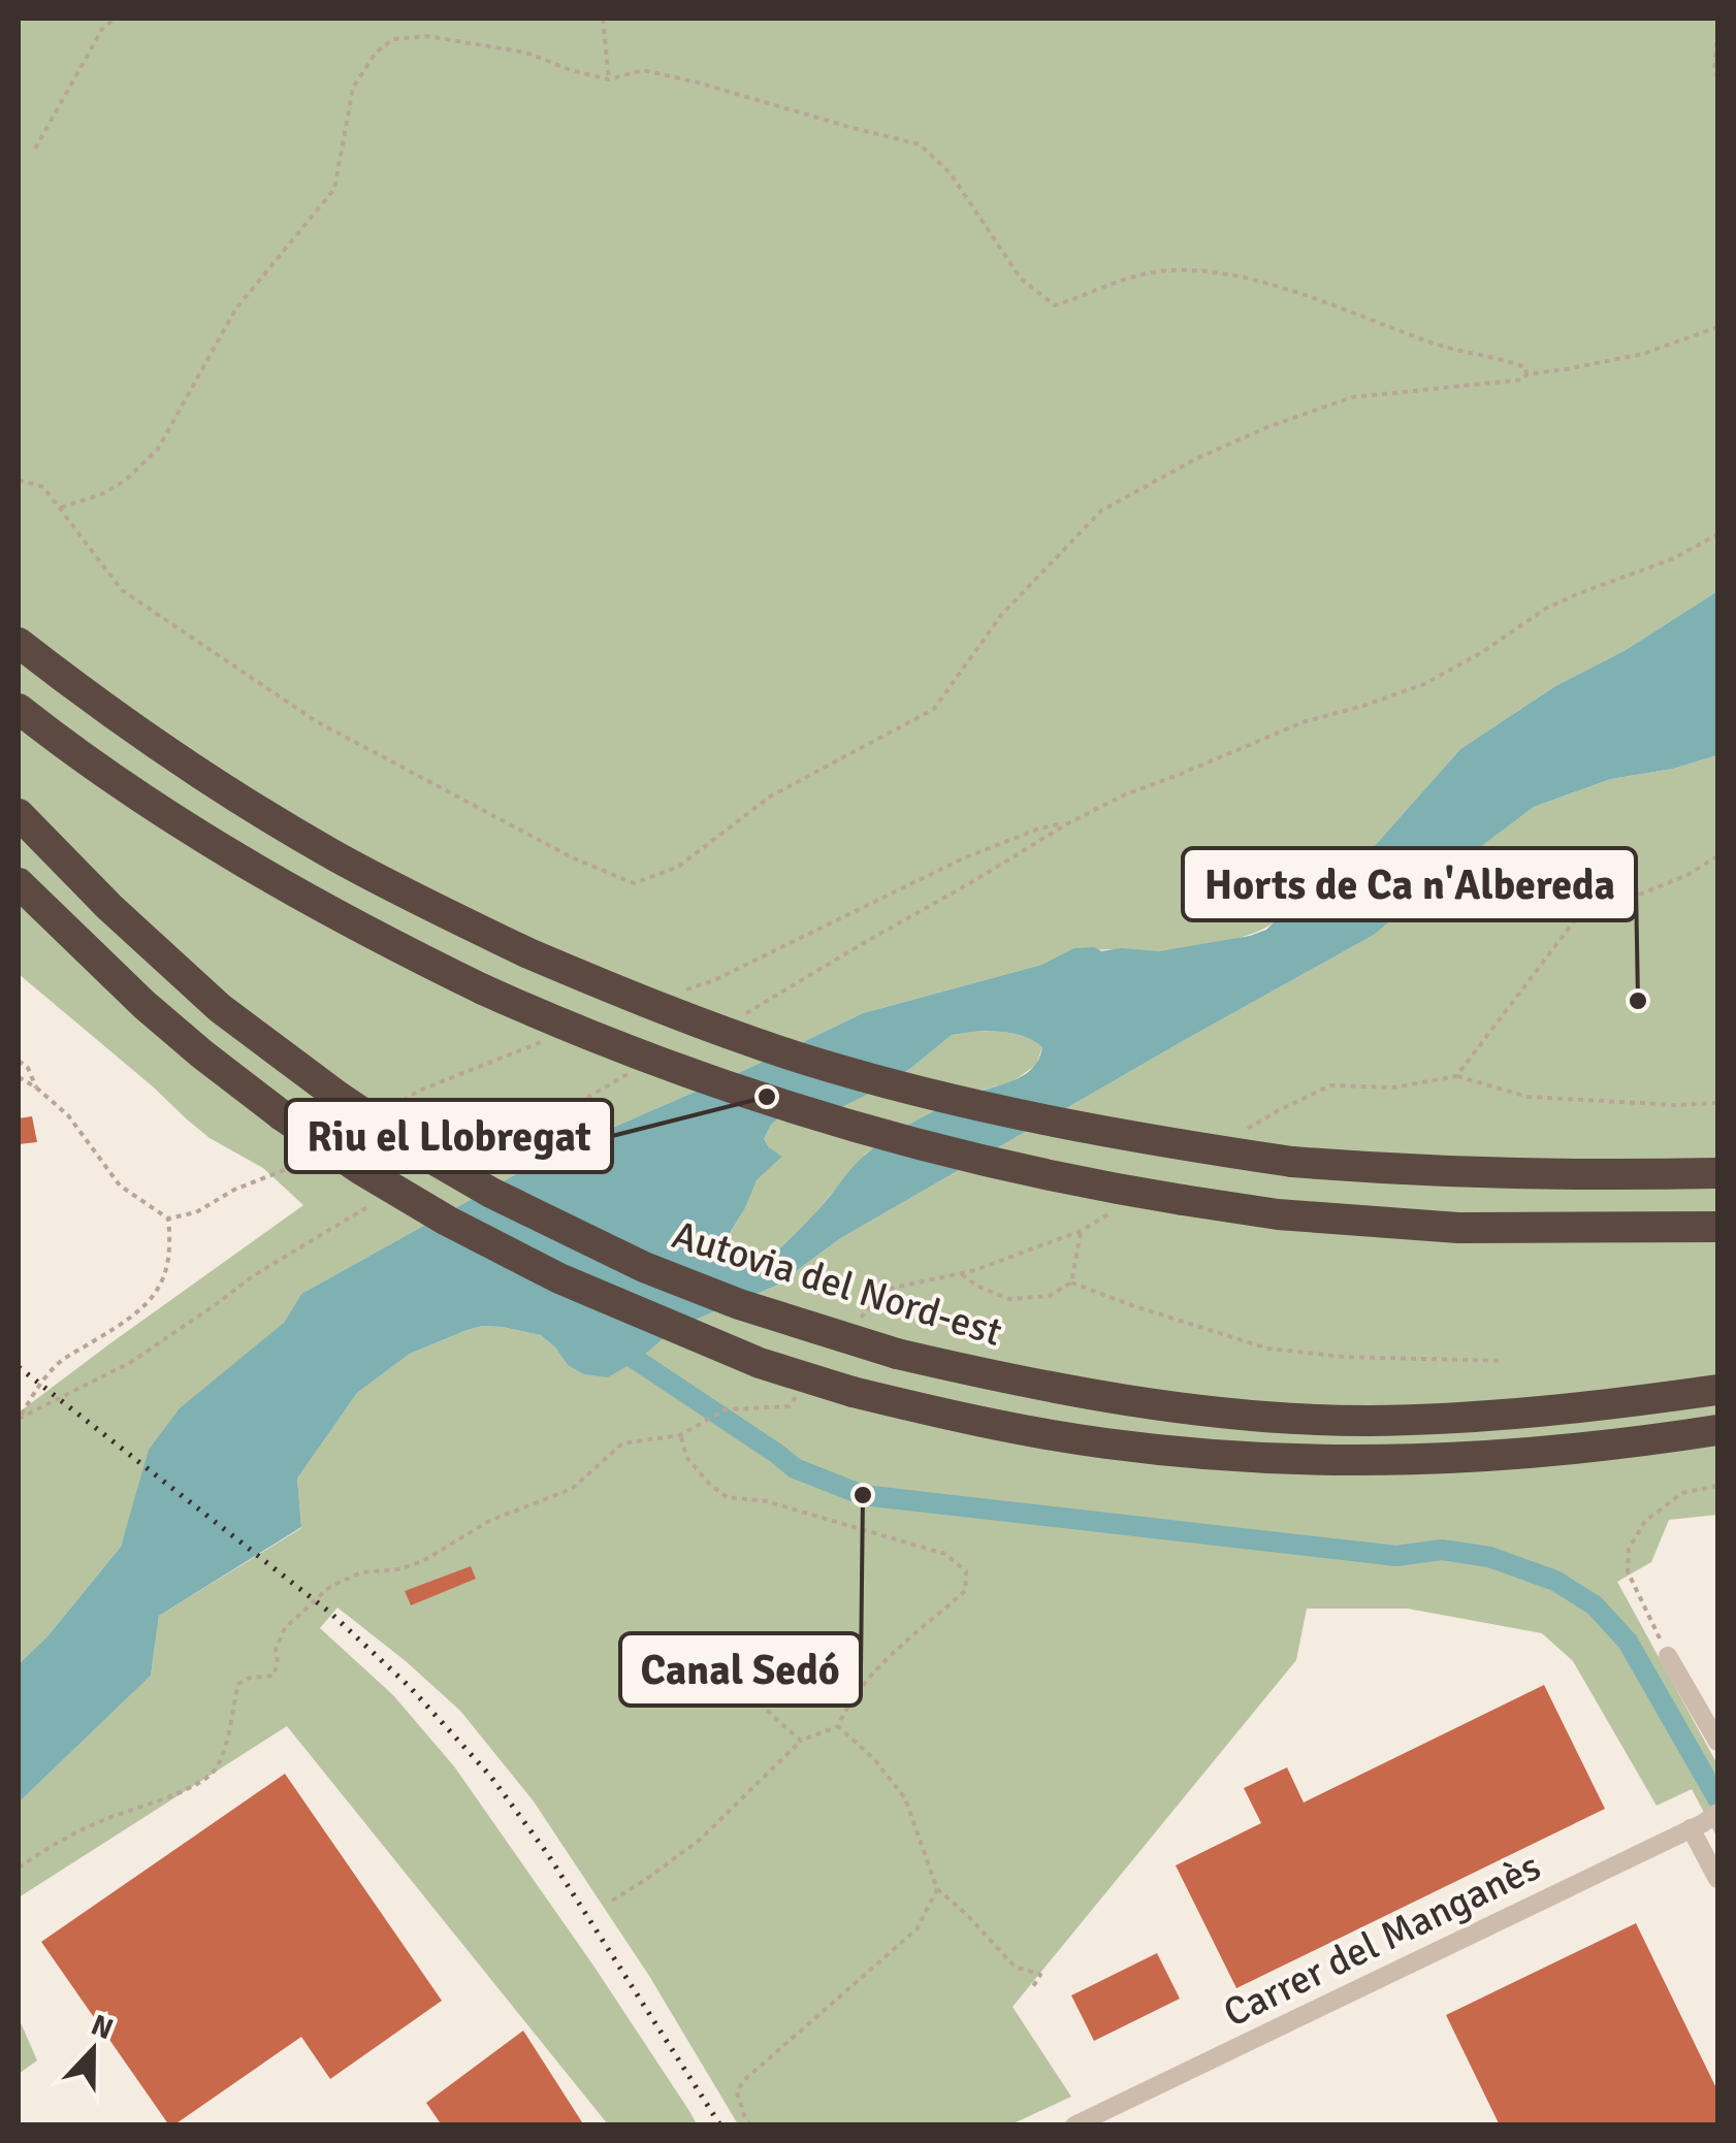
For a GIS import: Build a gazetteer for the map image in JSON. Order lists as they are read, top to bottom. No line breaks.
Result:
{"streets":{"highway":["Autovia del Nord-est"],"street":["Carrer del Manganès"]},"places":["Horts de Ca n'Albereda","Riu el Llobregat","Canal Sedó"],"north":"top"}
